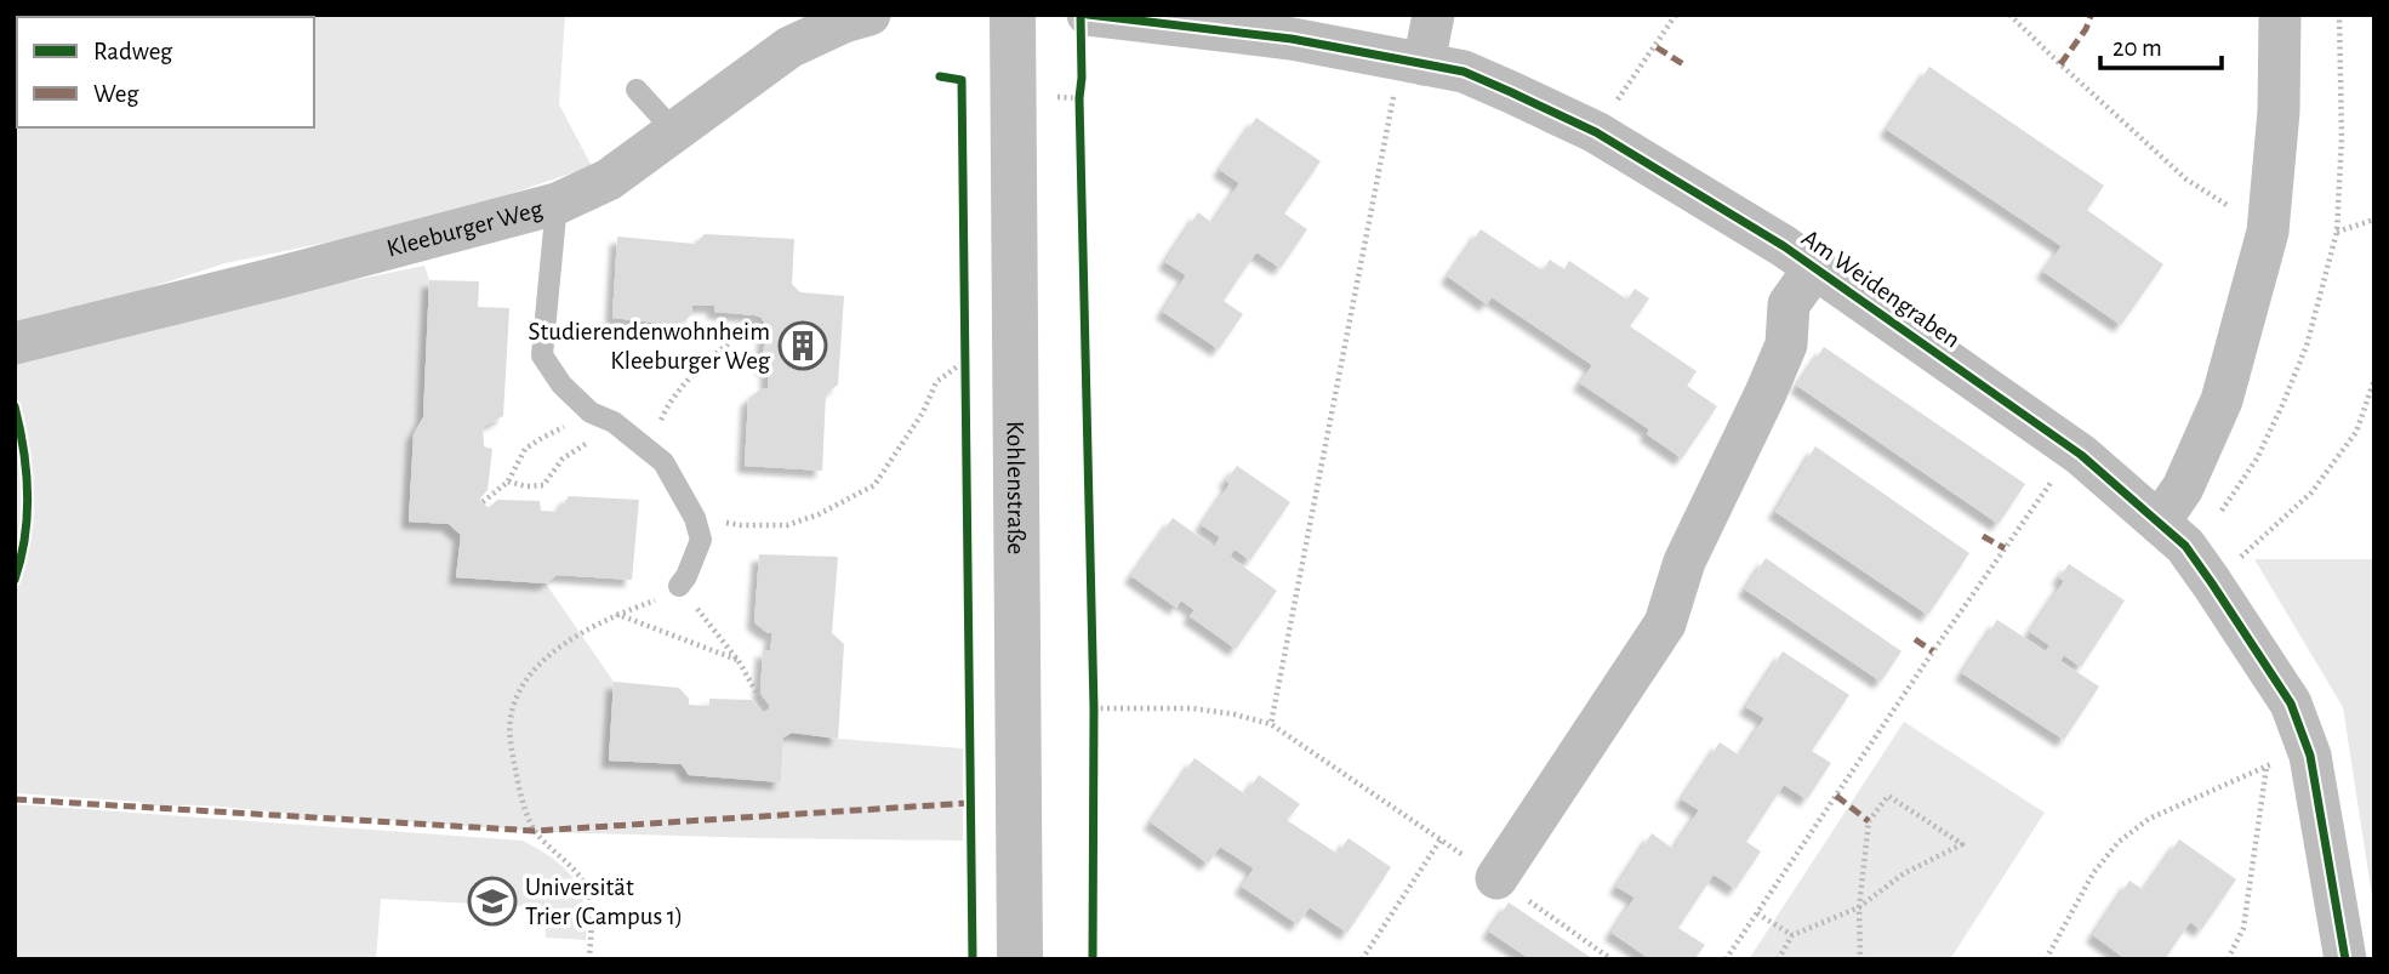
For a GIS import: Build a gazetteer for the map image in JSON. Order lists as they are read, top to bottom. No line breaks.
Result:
{"streets":{"main road":["Kohlenstraße"],"street":["Kleeburger Weg","Am Weidengraben"]},"places":{"building":["Studierendenwohnheim Kleeburger Weg"],"school or university":["Universität Trier (Campus 1)"]},"legend":["Radweg","Weg"],"scale_bar":"20 m"}
